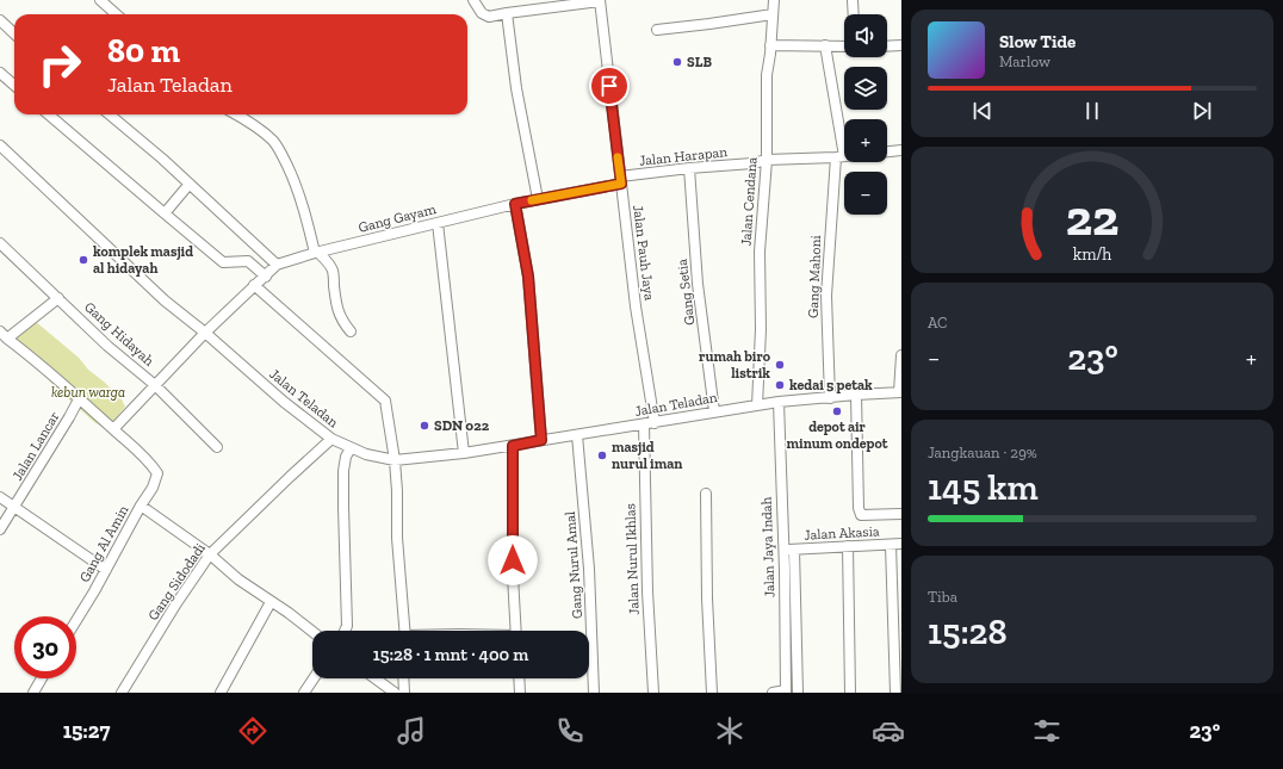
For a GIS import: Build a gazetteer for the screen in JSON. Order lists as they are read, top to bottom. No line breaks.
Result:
{"streets":{"street":["Jalan Harapan","Jalan Cendana","Gang Gayam","Jalan Pauh Jaya","Gang Mahoni","Gang Setia","Gang Hidayah","Jalan Teladan","Jalan Lancar","Jalan Akasia","Gang Al Amin","Jalan Jaya Indah","Jalan Nurul Ikhlas","Gang Nurul Amal","Gang Sidodadi"]},"crossings":[["Jalan Harapan","Jalan Cendana"],["Jalan Harapan","Gang Gayam"],["Jalan Harapan","Jalan Pauh Jaya"],["Jalan Harapan","Gang Mahoni"],["Jalan Harapan","Gang Setia"],["Jalan Cendana","Jalan Teladan"],["Gang Gayam","Jalan Pauh Jaya"],["Jalan Pauh Jaya","Jalan Teladan"],["Jalan Pauh Jaya","Jalan Nurul Ikhlas"],["Gang Mahoni","Jalan Teladan"],["Gang Setia","Jalan Teladan"],["Jalan Teladan","Jalan Jaya Indah"],["Jalan Teladan","Jalan Nurul Ikhlas"],["Jalan Teladan","Gang Nurul Amal"],["Jalan Teladan","Gang Sidodadi"],["Jalan Akasia","Jalan Jaya Indah"]],"parks":["kebun warga"],"places":["SLB","komplek masjid al hidayah","rumah biro listrik","kedai 5 petak","depot air minum ondepot","SDN 022","masjid nurul iman"],"page":{"map_buttons":["+","−"],"turn":["80 m","Jalan Teladan"],"song":["Slow Tide","Marlow"],"tile":["AC",["Jangkauan · 29%","145 km"],["Tiba","15:28"]],"heat":["−","23°","+"],"limit":"30","trip":"15:28 · 1 mnt · 400 m","tabs":["15:27","23°"],"gauge":["22","km/h"]}}
